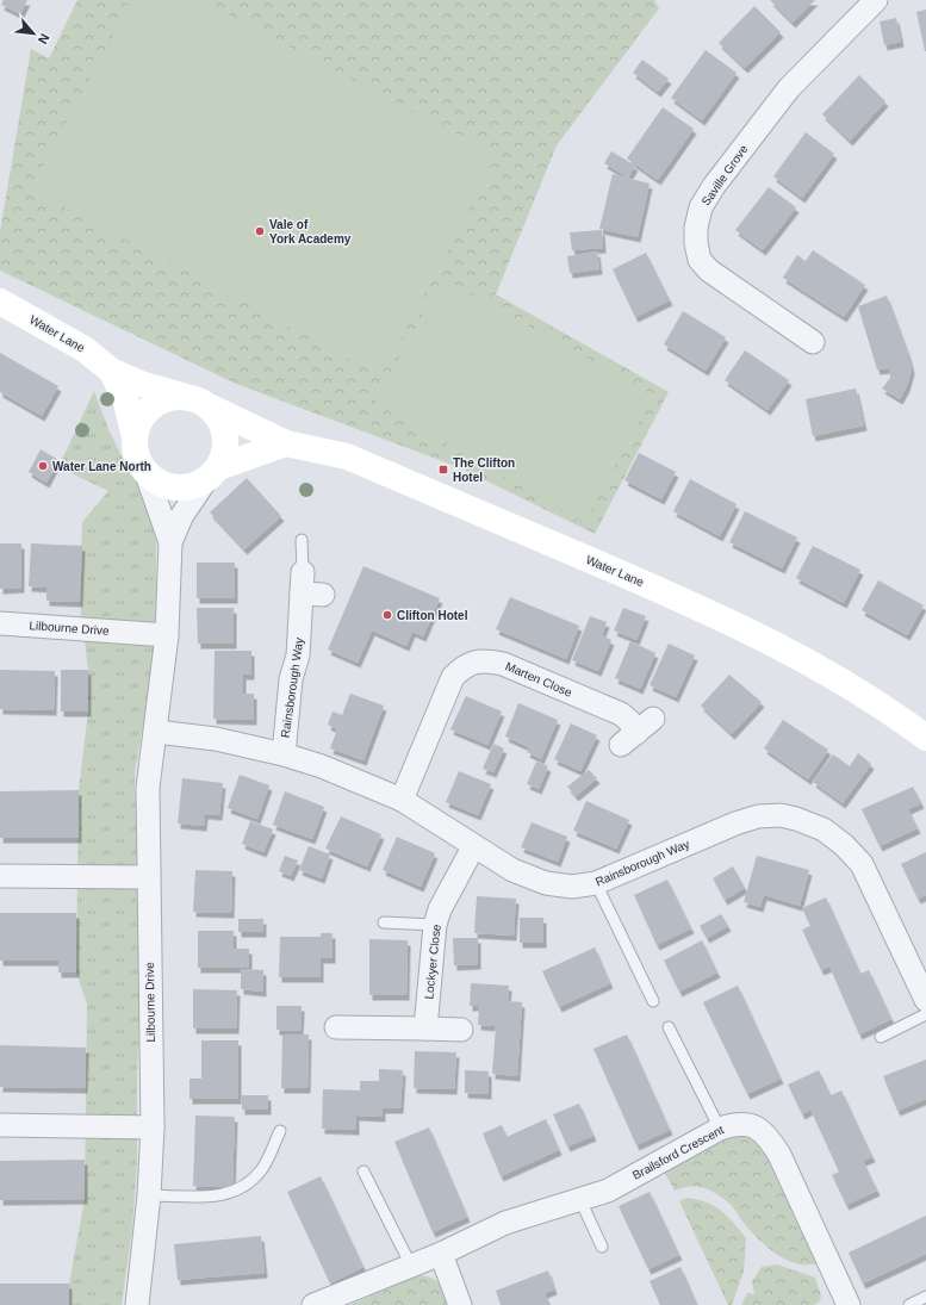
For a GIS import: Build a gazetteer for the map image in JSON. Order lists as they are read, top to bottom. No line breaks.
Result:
{"streets":{"street":["Saville Grove","Water Lane","Lilbourne Drive","Marten Close","Rainsborough Way","Lockyer Close","Brailsford Crescent"]},"crossings":[["Water Lane","Lilbourne Drive"],["Lilbourne Drive","Rainsborough Way"],["Marten Close","Rainsborough Way"],["Rainsborough Way","Lockyer Close"]],"places":{"other":["Vale of York Academy","Water Lane North","Clifton Hotel"],"transit":["The Clifton Hotel"]},"north":"bottom right"}
